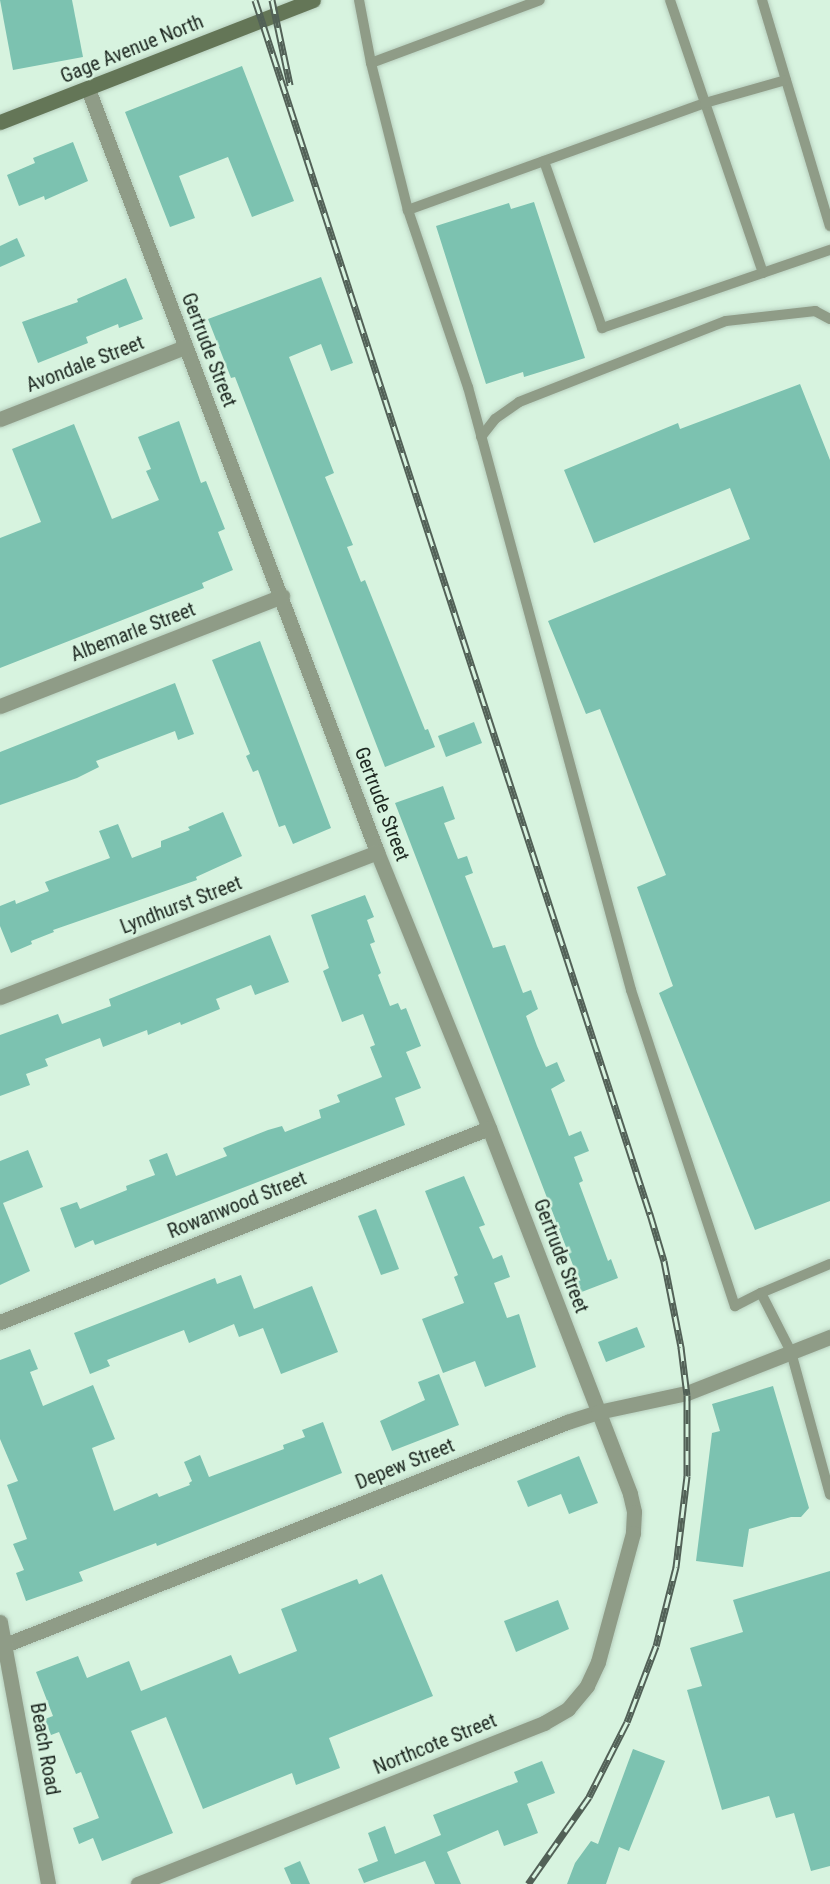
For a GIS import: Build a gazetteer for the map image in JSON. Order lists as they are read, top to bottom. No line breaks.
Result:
{"streets":{"main road":["Gage Avenue North"],"street":["Gertrude Street","Avondale Street","Albemarle Street","Lyndhurst Street","Rowanwood Street","Depew Street","Northcote Street","Beach Road"]},"crossings":[["Gage Avenue North","Gertrude Street"],["Gertrude Street","Avondale Street"],["Gertrude Street","Albemarle Street"],["Gertrude Street","Lyndhurst Street"],["Gertrude Street","Rowanwood Street"],["Gertrude Street","Depew Street"],["Gertrude Street","Northcote Street"],["Depew Street","Beach Road"]]}
